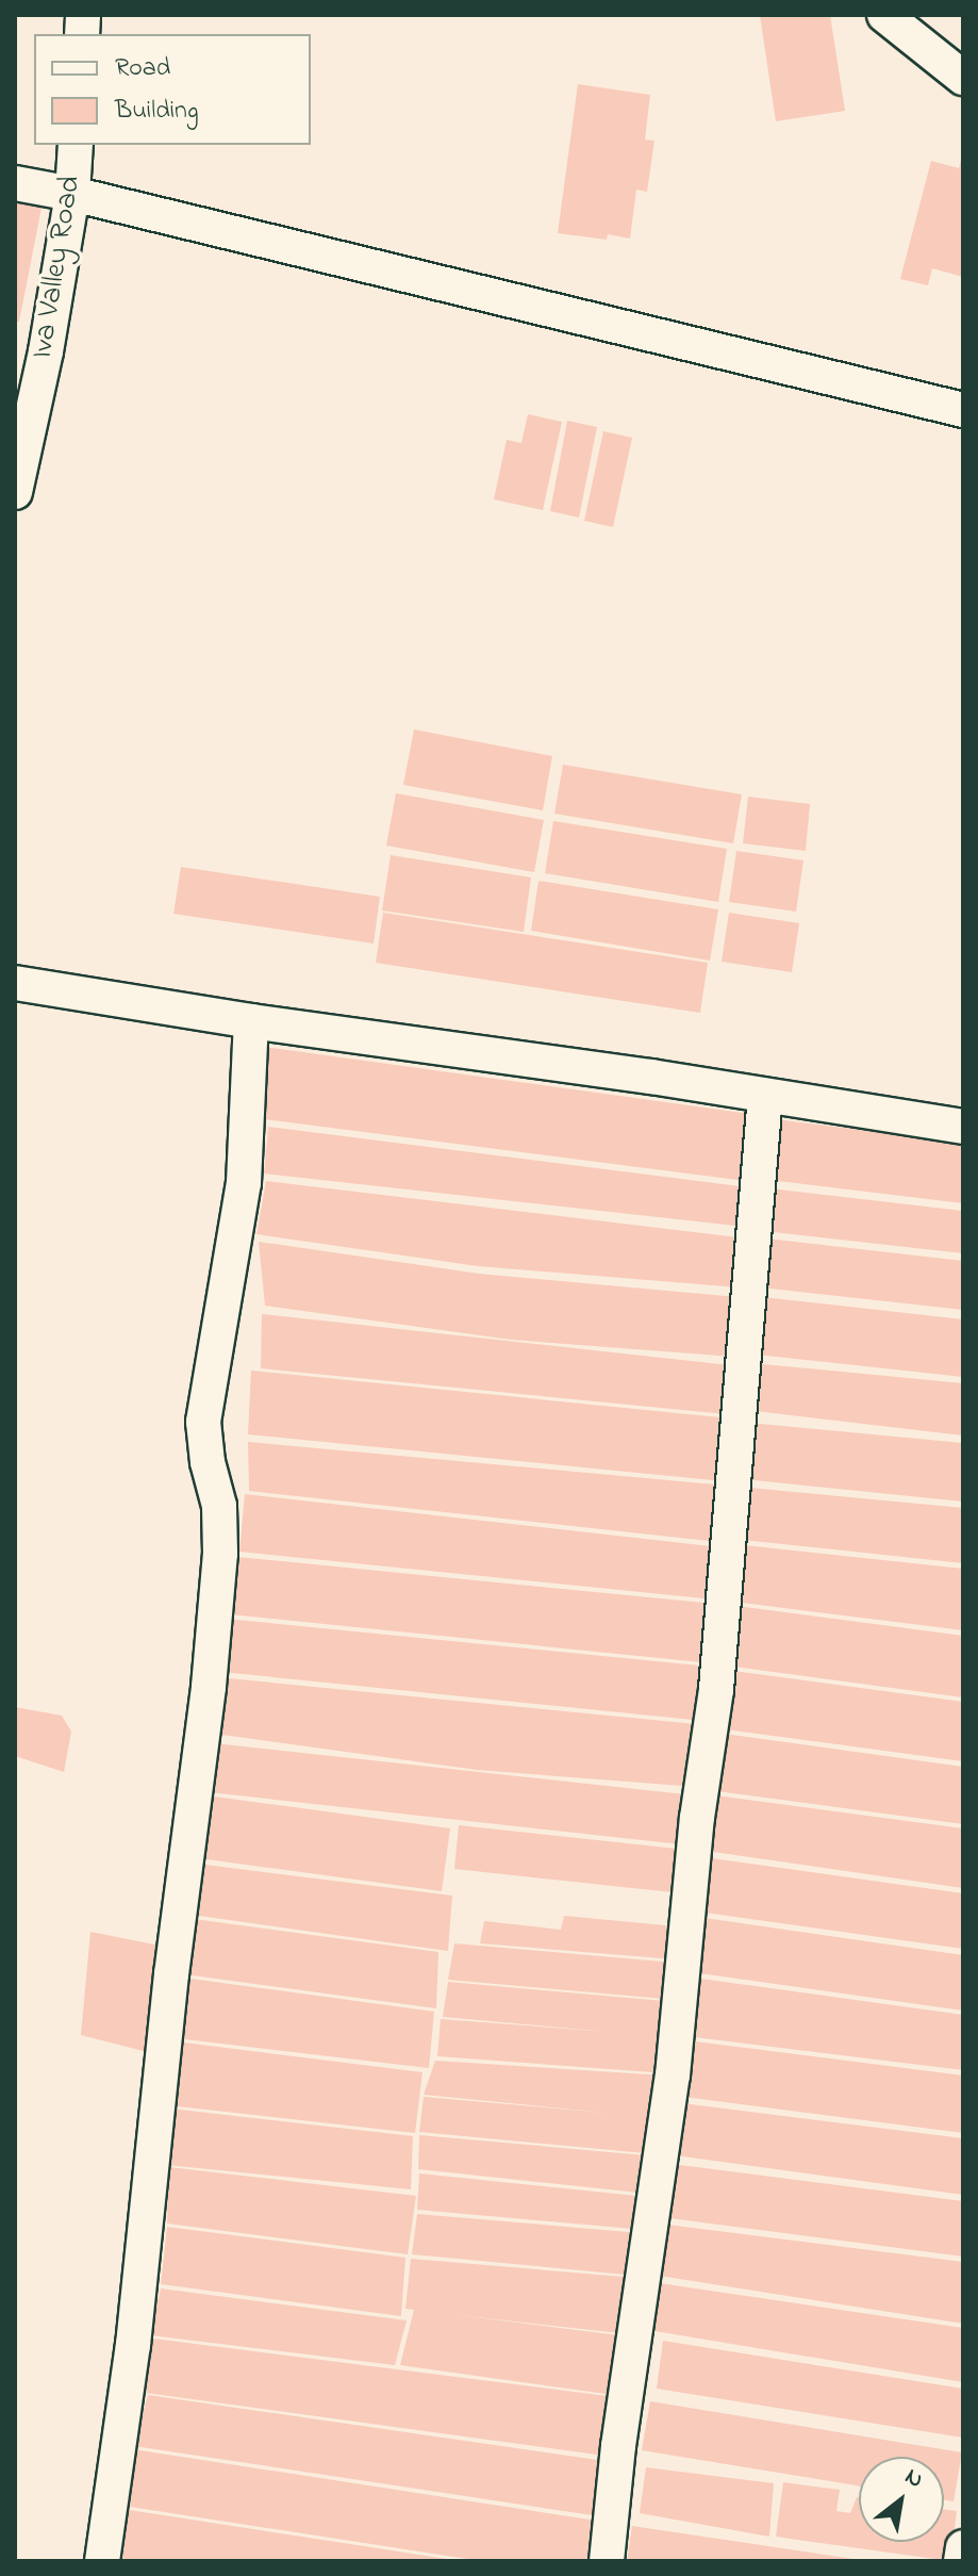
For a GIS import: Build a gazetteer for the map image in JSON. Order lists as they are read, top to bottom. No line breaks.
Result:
{"streets":{"street":["Iva Valley Road"]},"legend":["Road","Building"],"north":"top right"}
